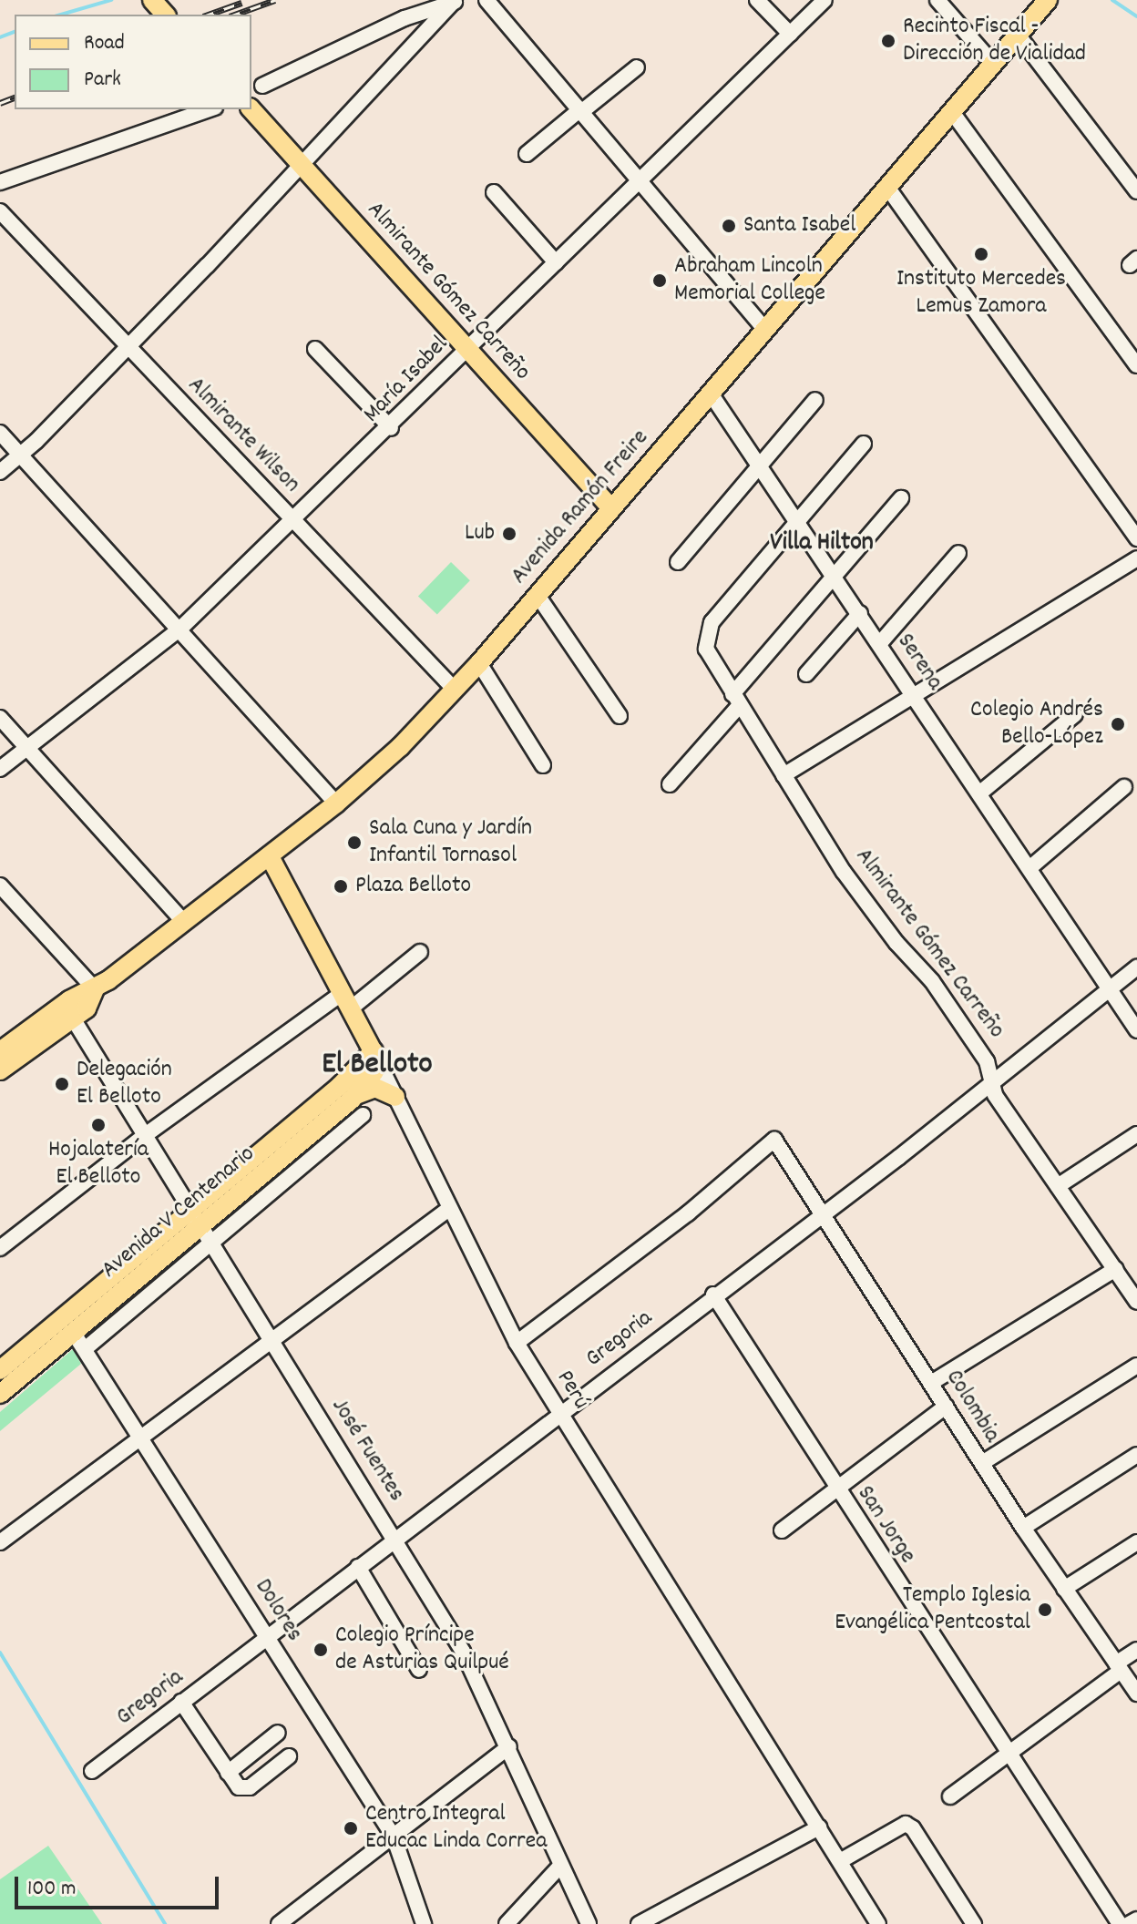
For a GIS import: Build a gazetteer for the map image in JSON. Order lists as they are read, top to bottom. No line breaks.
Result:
{"streets":{"main road":["Almirante Gómez Carreño","Avenida Ramón Freire","Avenida V Centenario","Perú"],"street":["María Isabel","Almirante Wilson","Serena","Gregoria","Colombia","José Fuentes","San Jorge","Dolores"]},"crossings":[["Almirante Gómez Carreño","María Isabel"],["Almirante Gómez Carreño","Avenida Ramón Freire"],["Almirante Gómez Carreño","Serena"],["Almirante Gómez Carreño","Gregoria"],["María Isabel","Almirante Wilson"],["Almirante Wilson","Avenida Ramón Freire"],["Avenida Ramón Freire","Serena"],["Avenida Ramón Freire","Perú"],["Avenida Ramón Freire","José Fuentes"],["Serena","Gregoria"],["Avenida V Centenario","Perú"],["Avenida V Centenario","José Fuentes"],["Avenida V Centenario","Dolores"],["Gregoria","Perú"],["Gregoria","Colombia"],["Gregoria","José Fuentes"],["Gregoria","San Jorge"],["Gregoria","Dolores"],["Perú","Colombia"]],"districts":["Villa Hilton","El Belloto"],"places":["Recinto Fiscal - Dirección de Vialidad","Santa Isabel","Instituto Mercedes Lemus Zamora","Abraham Lincoln Memorial College","Lub","Colegio Andrés Bello-López","Sala Cuna y Jardín Infantil Tornasol","Plaza Belloto","Delegación El Belloto","Hojalatería El Belloto","Templo Iglesia Evangélica Pentcostal","Colegio Príncipe de Asturias Quilpué","Centro Integral Educac Linda Correa"],"legend":["Road","Park"],"scale_bar":"100 m"}
